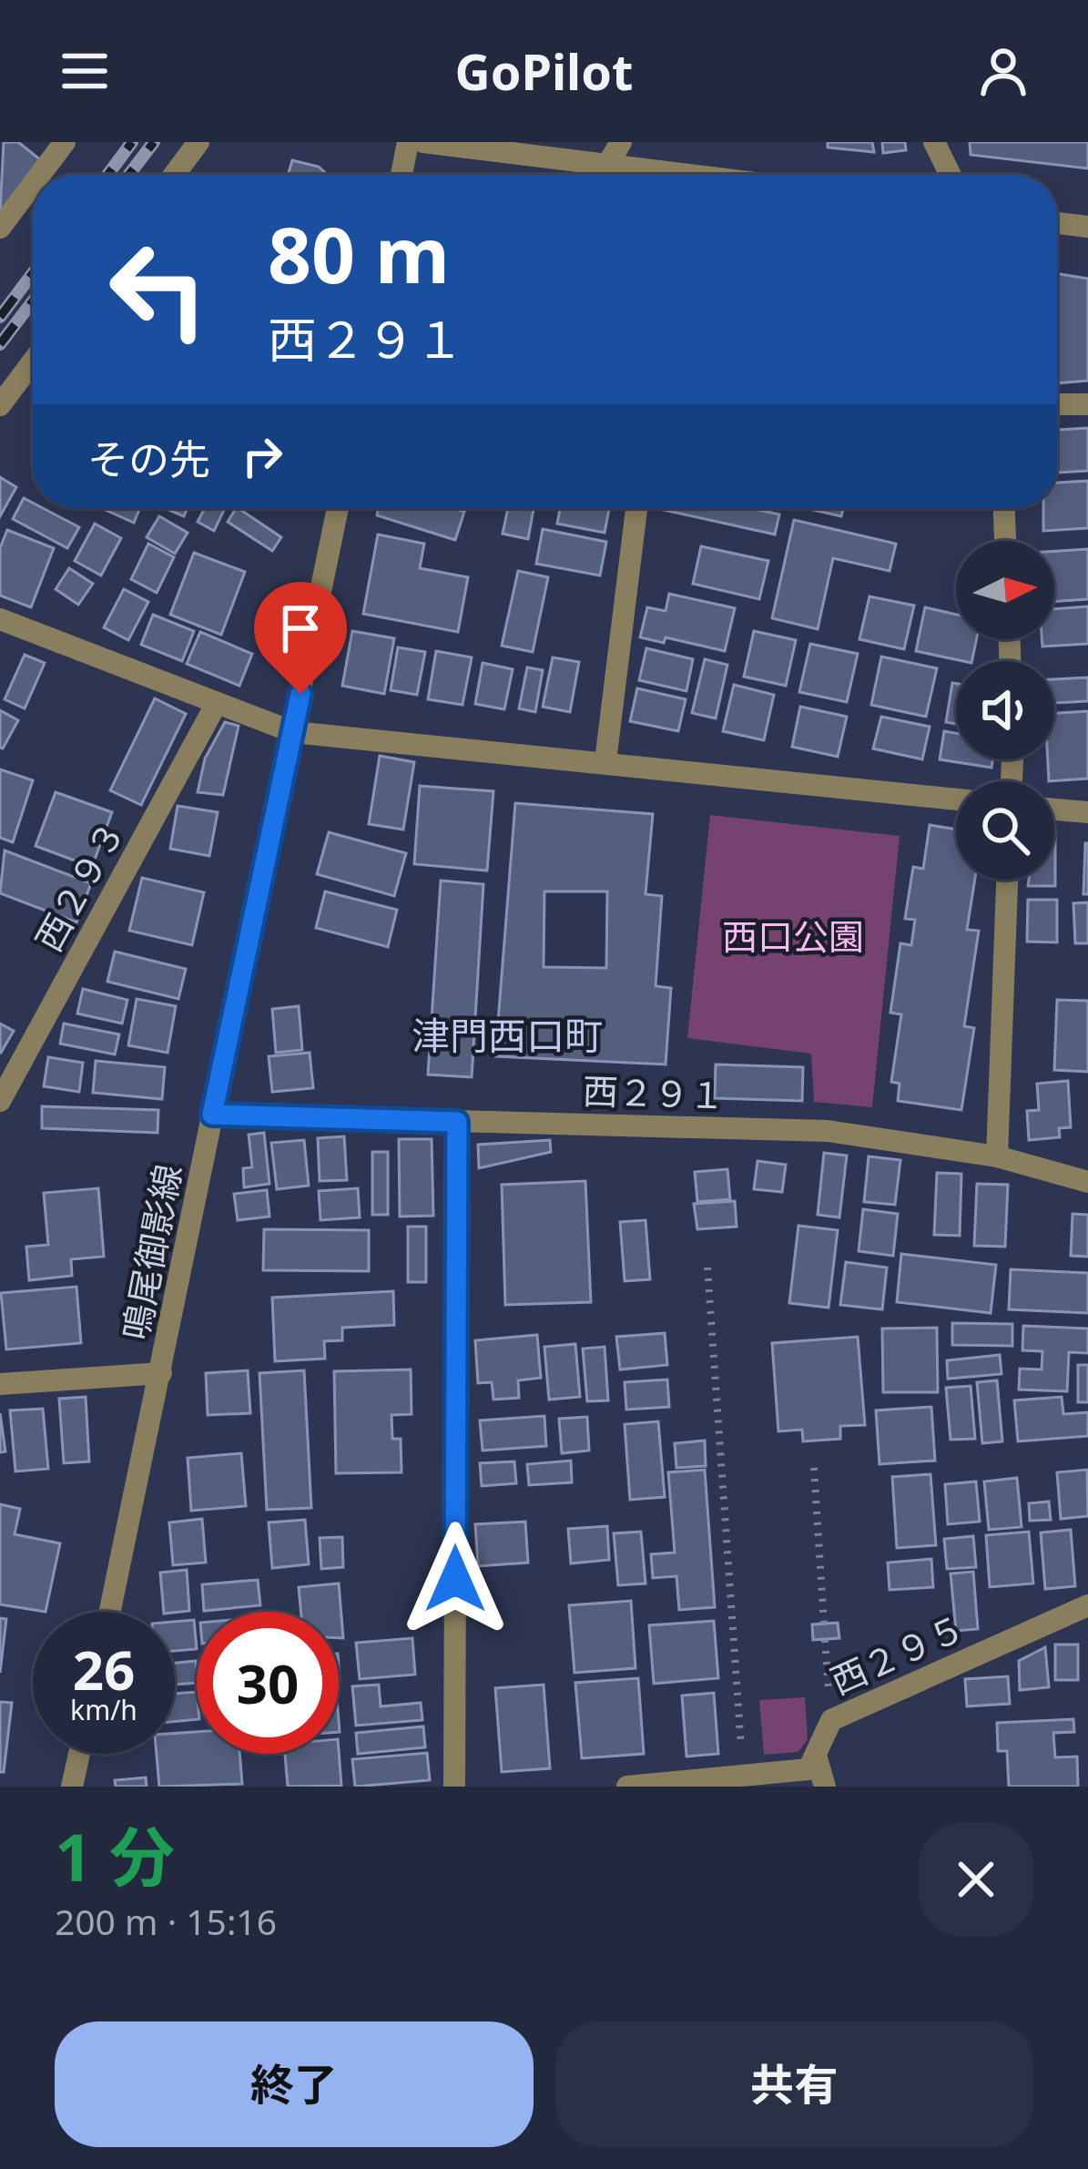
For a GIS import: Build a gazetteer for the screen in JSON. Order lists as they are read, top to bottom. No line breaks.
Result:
{"streets":{"street":["西２９３","西２９１","鳴尾御影線","西２９５"]},"crossings":[["西２９１","鳴尾御影線"]],"districts":["津門西口町"],"parks":["西口公園"],"north":"right","page":{"header":"GoPilot","turn":["80 m","西２９１"],"then":"その先","speed":"26 km/h","limit":"30","heading":["1 分","200 m · 15:16"],"buttons":["終了","共有"]}}
